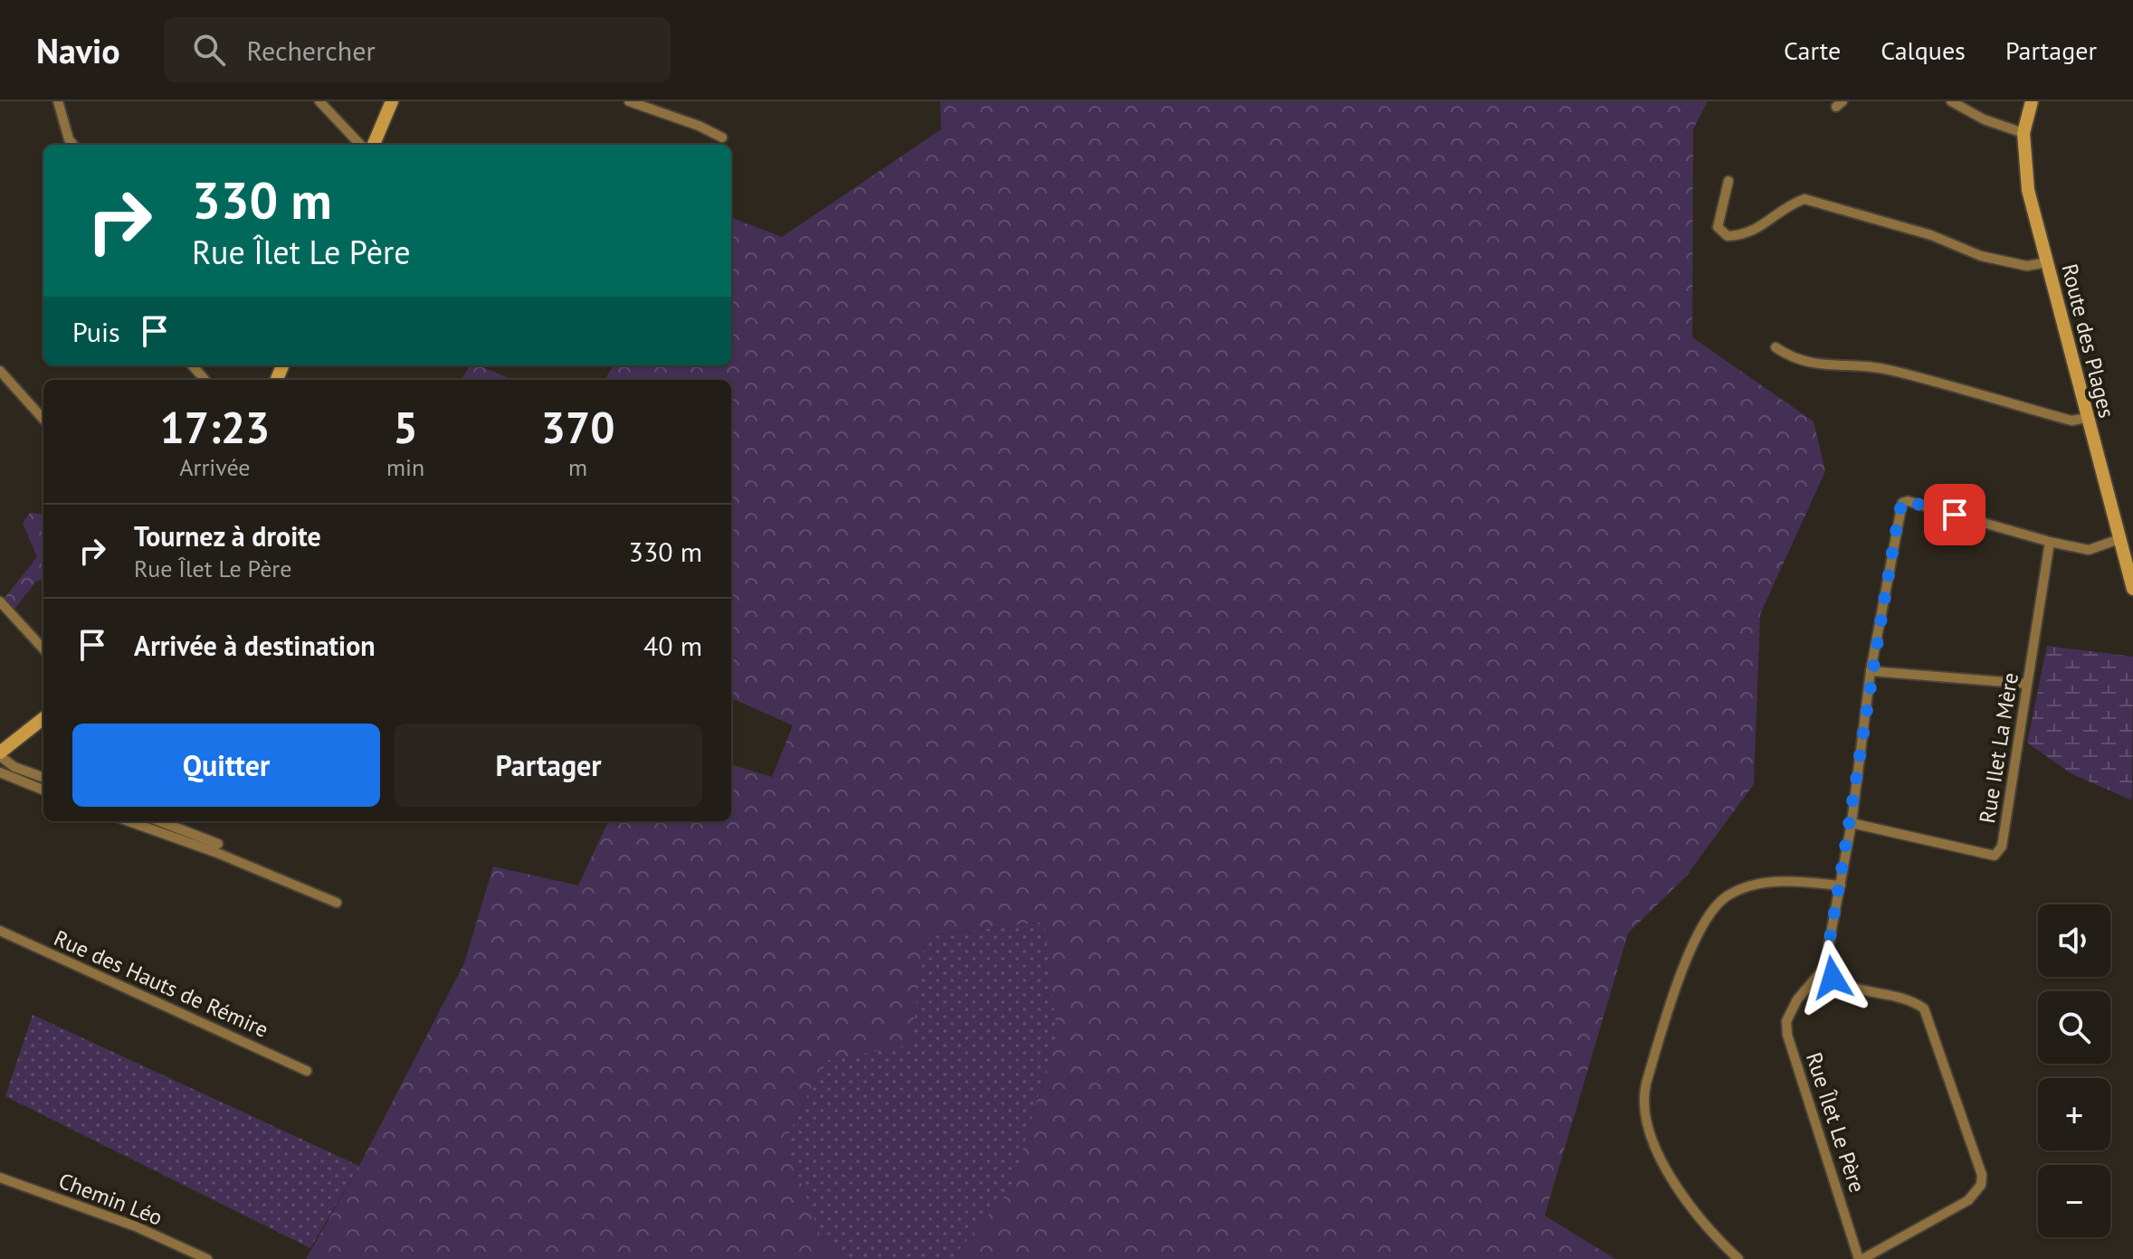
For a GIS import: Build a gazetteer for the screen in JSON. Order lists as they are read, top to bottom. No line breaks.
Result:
{"streets":{"street":["Route des Plages","Rue Ilet La Mère","Rue des Hauts de Rémire","Rue Îlet Le Père","Chemin Léo"]},"crossings":[["Route des Plages","Rue Îlet Le Père"],["Rue Ilet La Mère","Rue Îlet Le Père"]],"page":{"header":"Navio","search":"Rechercher","nav":["Carte","Calques","Partager"],"turn":["330 m","Rue Îlet Le Père"],"then":"Puis","eta":["17:23","Arrivée","5","min","370","m"],"list":[{"name":"Tournez à droite","note":"Rue Îlet Le Père","value":"330 m"},{"name":"Arrivée à destination","value":"40 m"}],"buttons":["Quitter","Partager"],"map_buttons":["+","−"]}}
